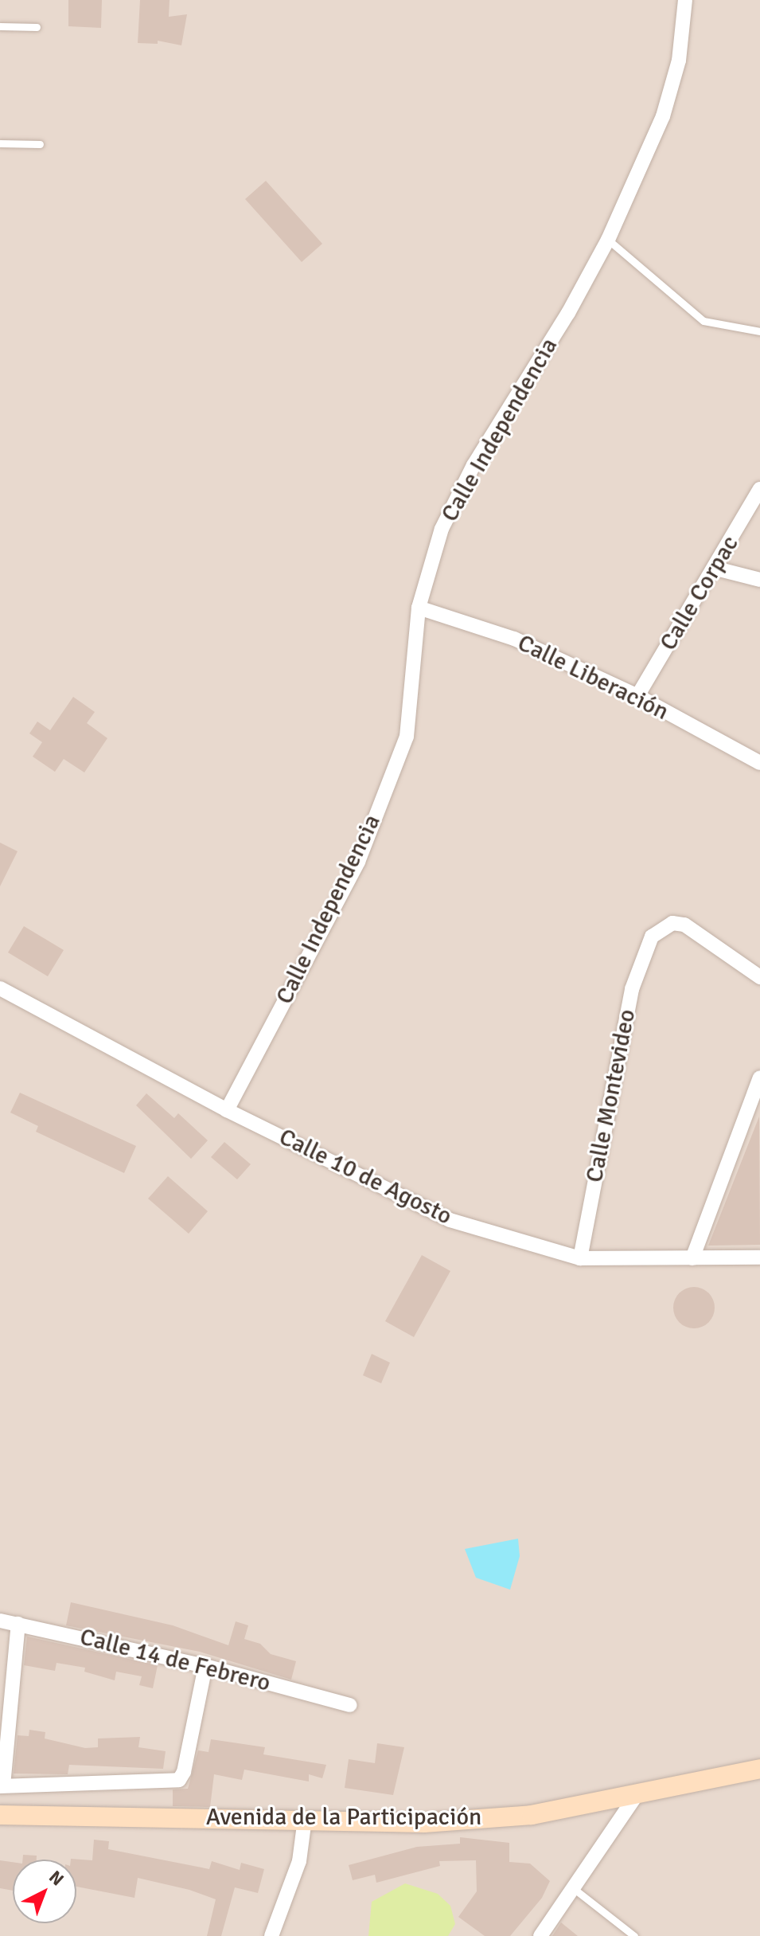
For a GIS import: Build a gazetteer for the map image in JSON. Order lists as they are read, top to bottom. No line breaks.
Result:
{"streets":{"main road":["Avenida de la Participación"],"street":["Calle Independencia","Calle Corpac","Calle Liberación","Calle Montevideo","Calle 10 de Agosto","Calle 14 de Febrero"]},"crossings":[["Calle Independencia","Calle Liberación"],["Calle Independencia","Calle 10 de Agosto"],["Calle Corpac","Calle Liberación"],["Calle Montevideo","Calle 10 de Agosto"]],"north":"top right"}
